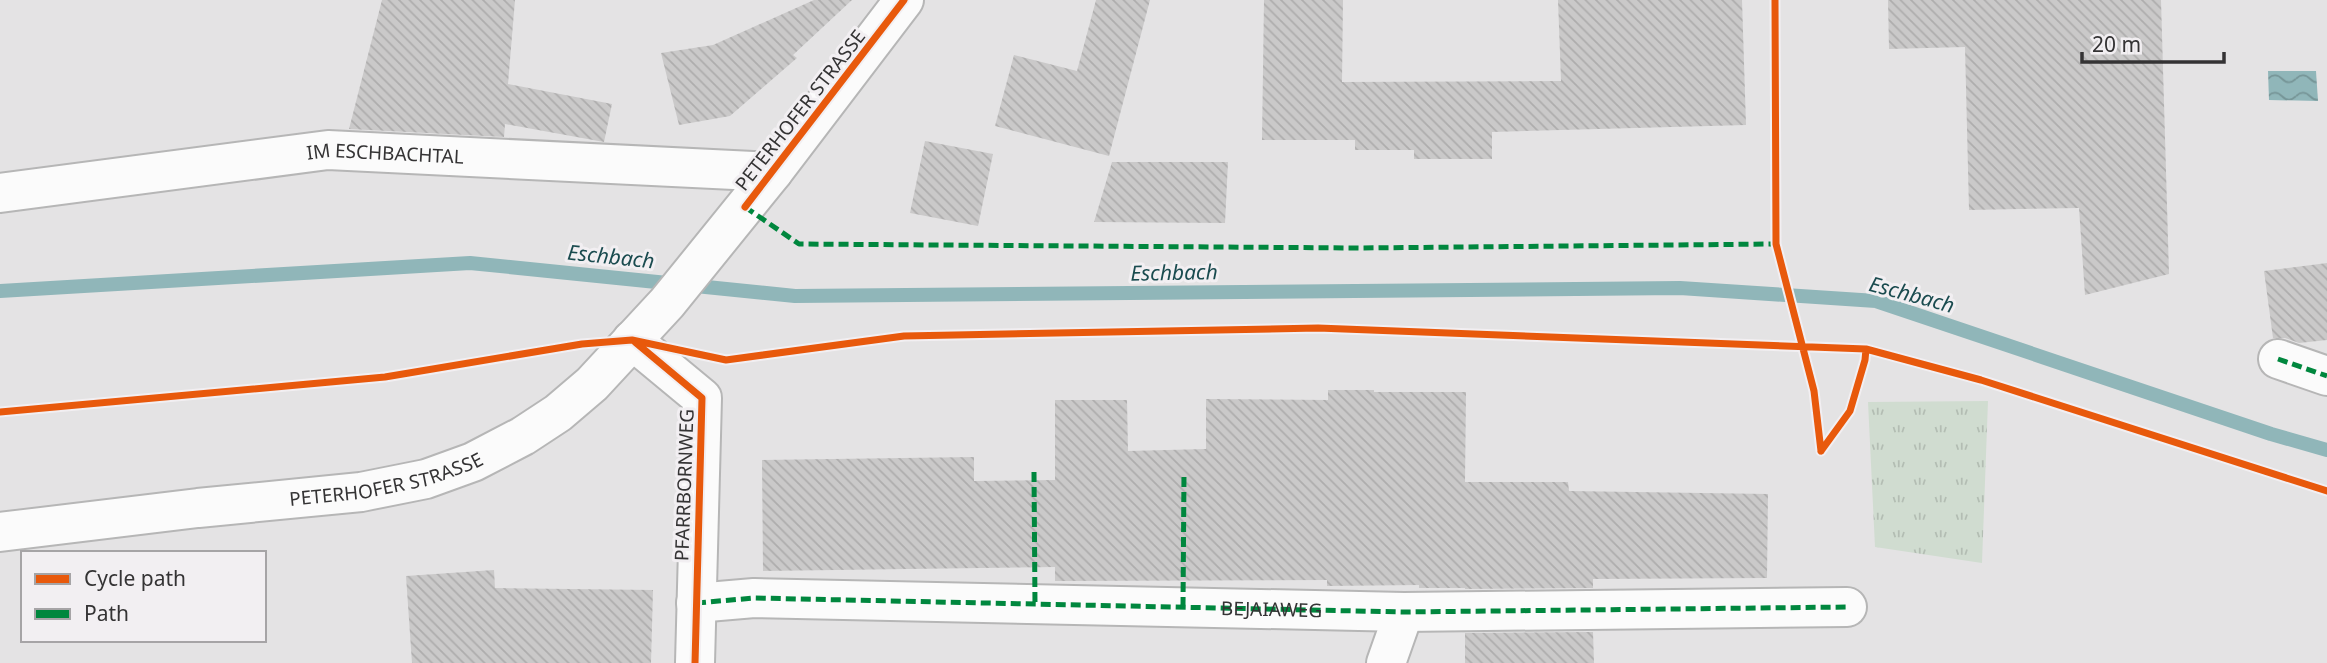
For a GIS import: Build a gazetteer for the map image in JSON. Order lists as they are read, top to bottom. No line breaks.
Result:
{"streets":{"street":["PETERHOFER STRASSE","IM ESCHBACHTAL","PFARRBORNWEG","BEJAIAWEG"]},"crossings":[["PETERHOFER STRASSE","IM ESCHBACHTAL"],["PETERHOFER STRASSE","PFARRBORNWEG"],["PFARRBORNWEG","BEJAIAWEG"]],"water":["Eschbach"],"legend":["Cycle path","Path"],"scale_bar":"20 m"}
